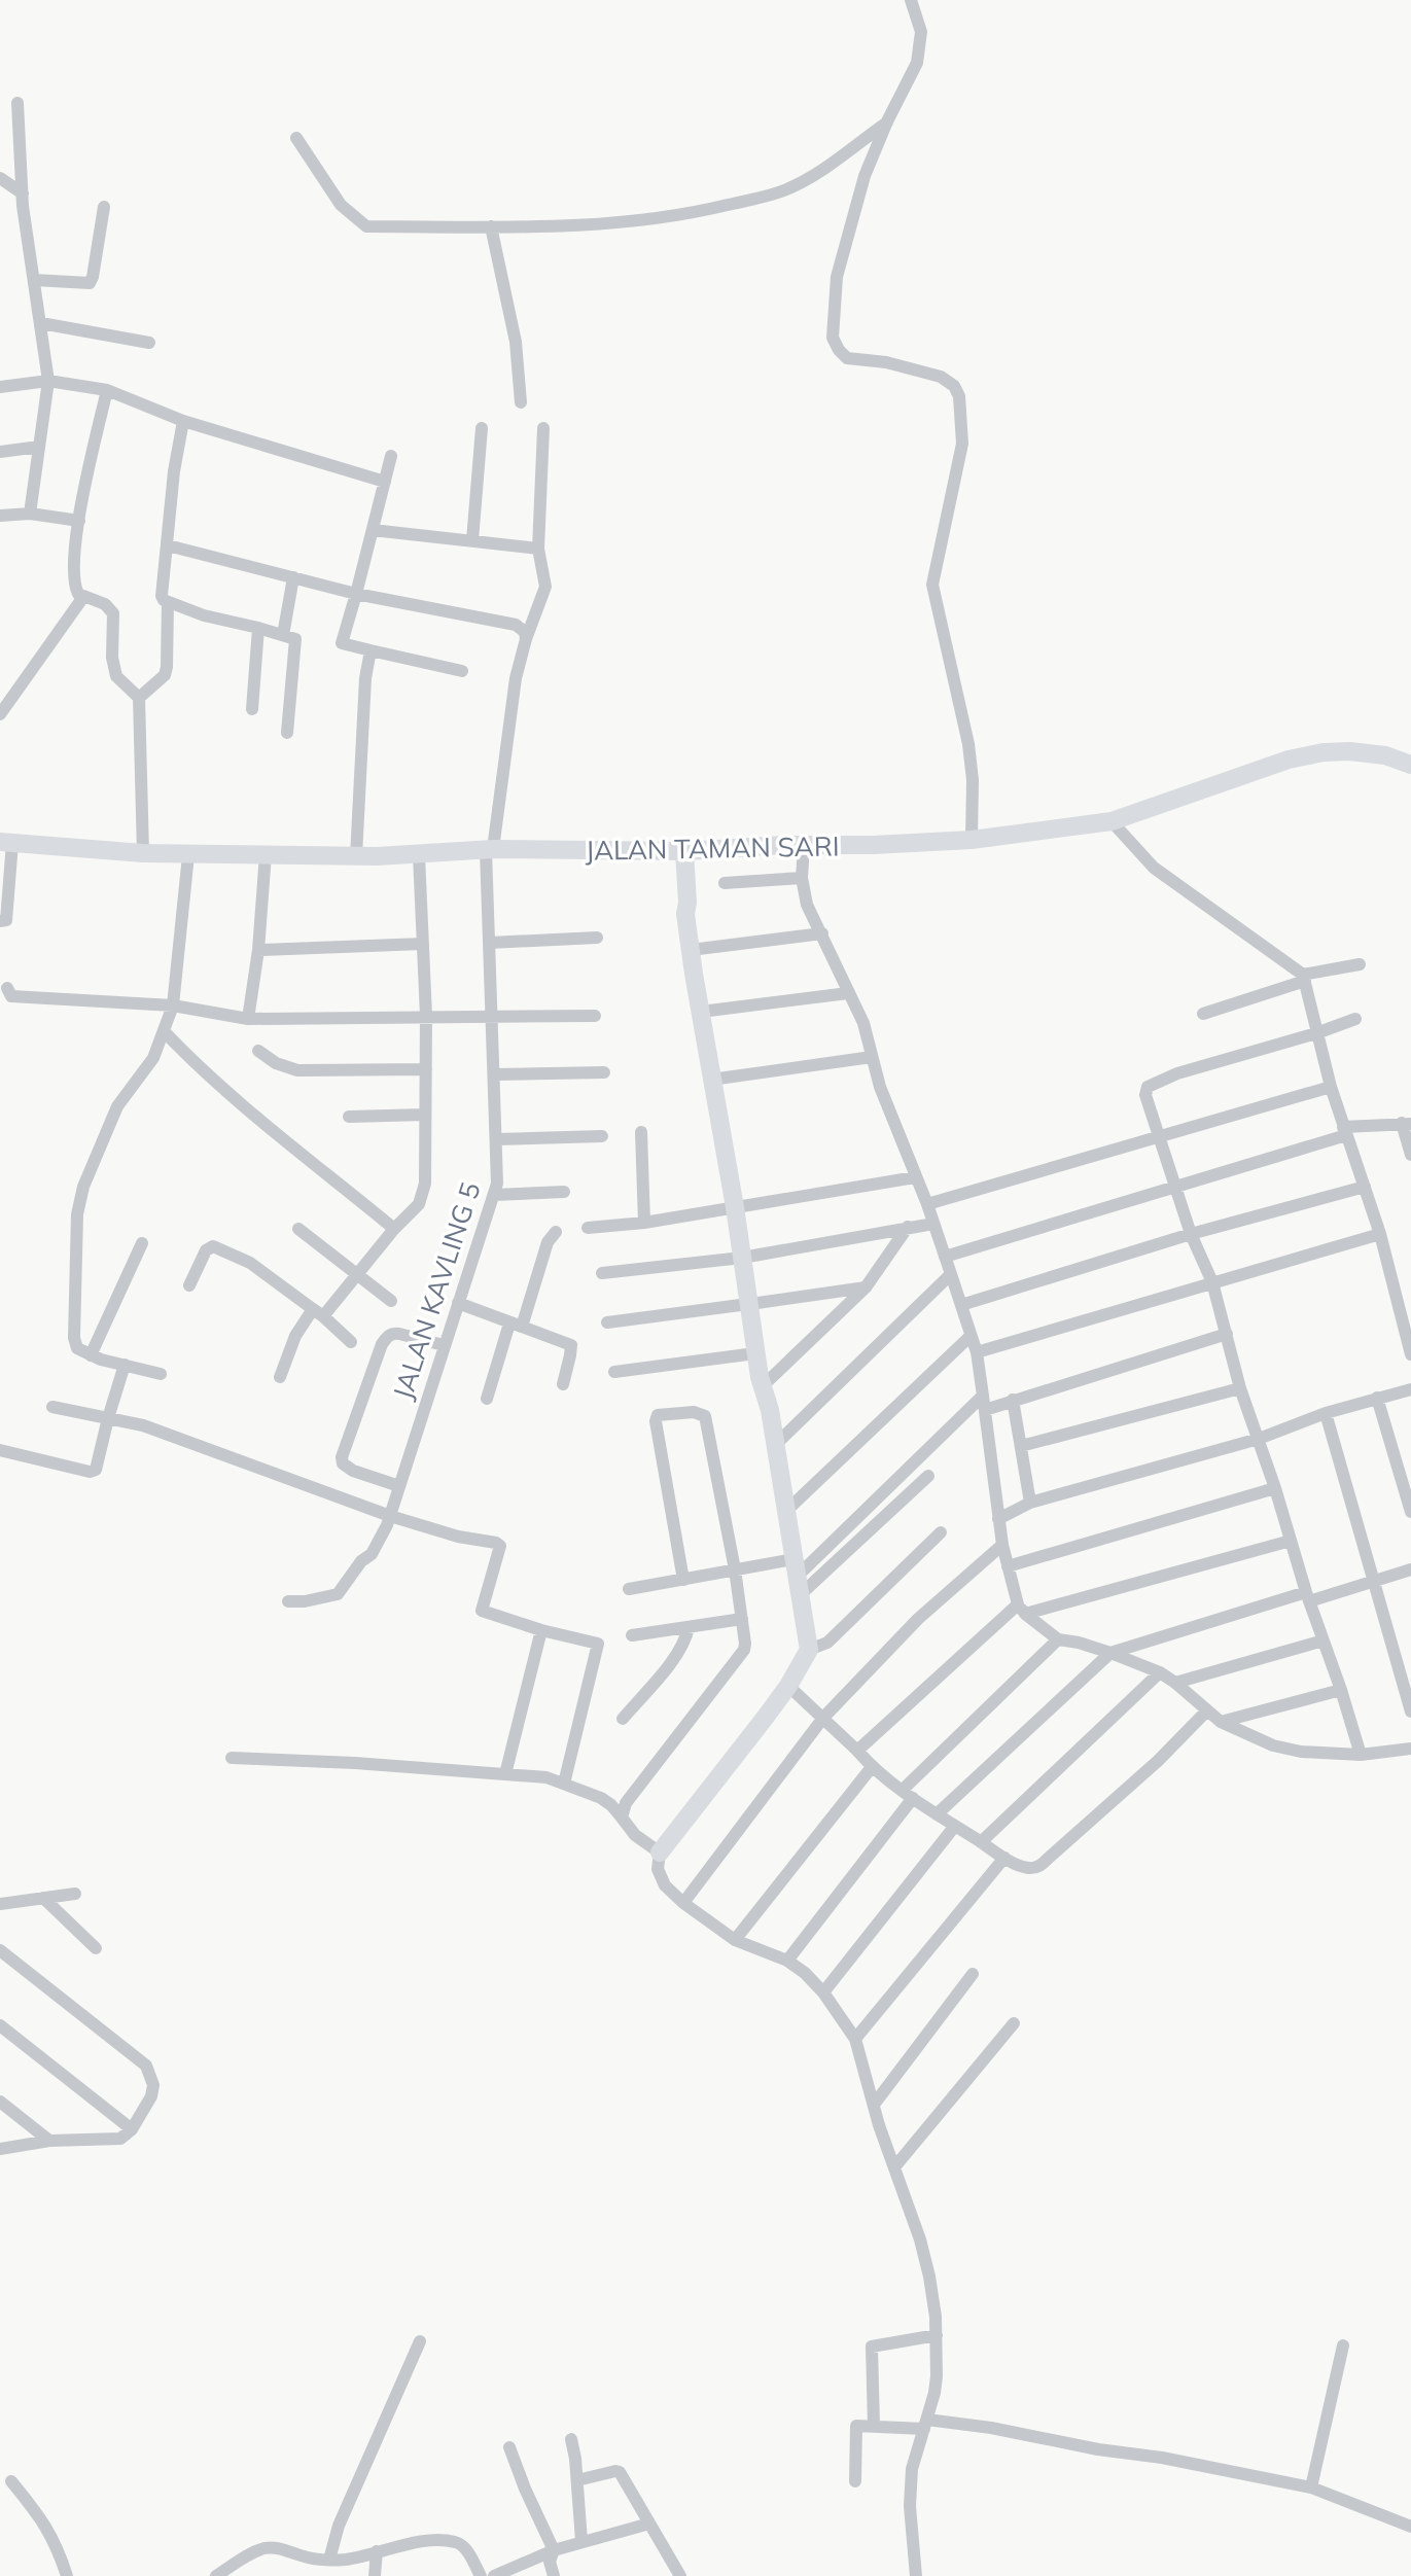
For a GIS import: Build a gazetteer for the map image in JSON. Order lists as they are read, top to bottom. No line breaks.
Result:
{"streets":{"street":["JALAN TAMAN SARI","JALAN KAVLING 5"]},"crossings":[["JALAN TAMAN SARI","JALAN KAVLING 5"]]}
